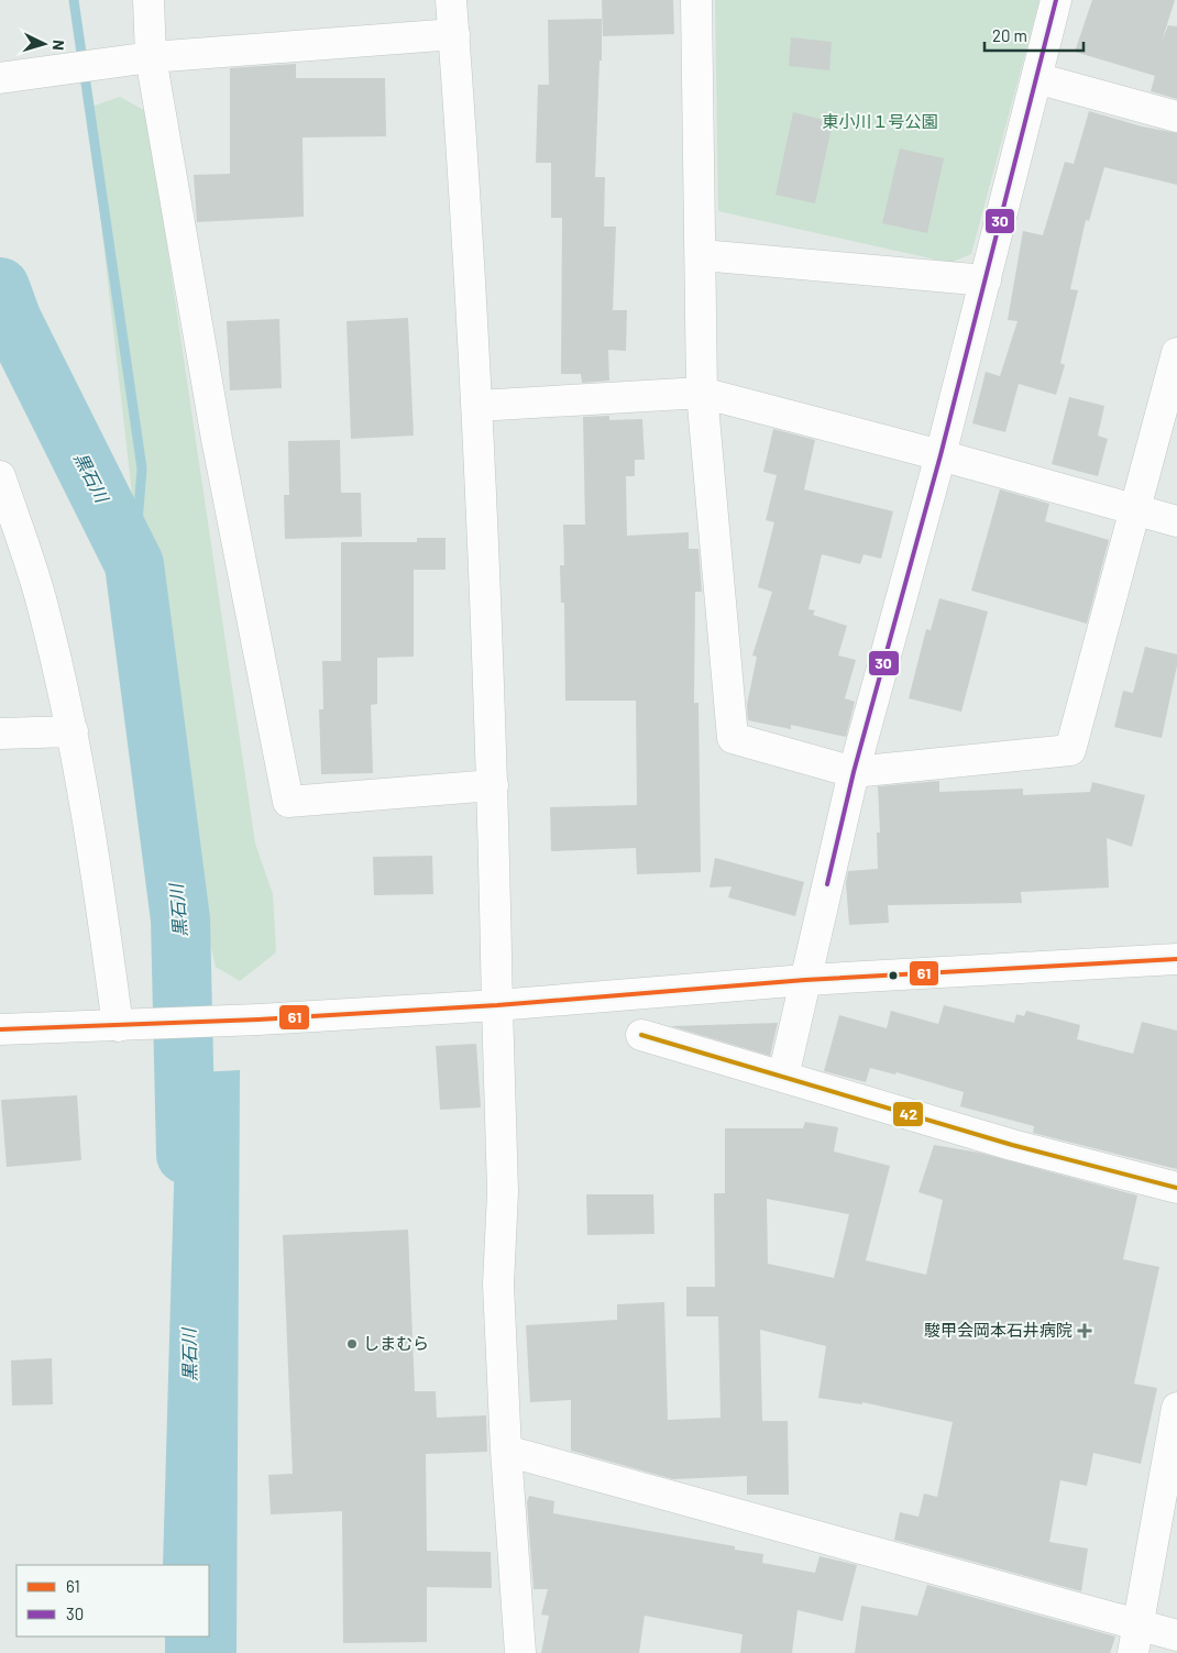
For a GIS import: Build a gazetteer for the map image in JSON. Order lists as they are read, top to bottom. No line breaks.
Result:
{"water":["黒石川"],"parks":["東小川１号公園"],"places":{"health":["駿甲会岡本石井病院"],"other":["しまむら"]},"lines":["transit line 30","transit line 61","transit line 42"],"legend":["61","30"],"scale_bar":"20 m","north":"right"}
